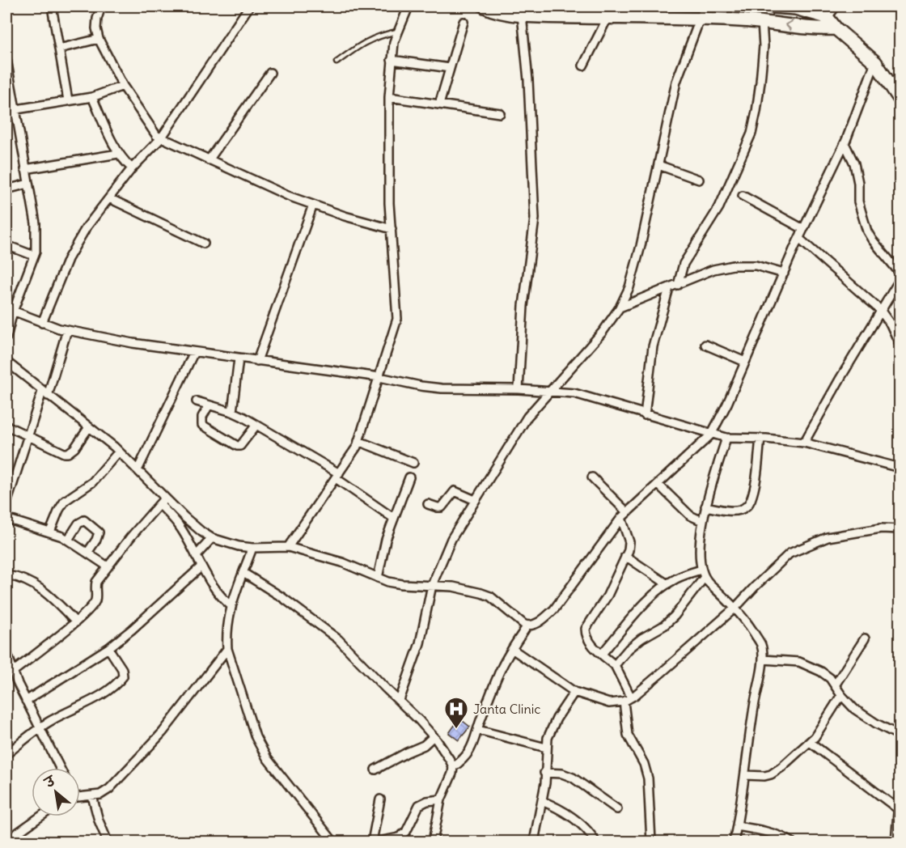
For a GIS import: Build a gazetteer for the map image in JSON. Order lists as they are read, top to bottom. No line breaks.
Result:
{"places":{"hospital":["Janta Clinic"]},"north":"top left"}
